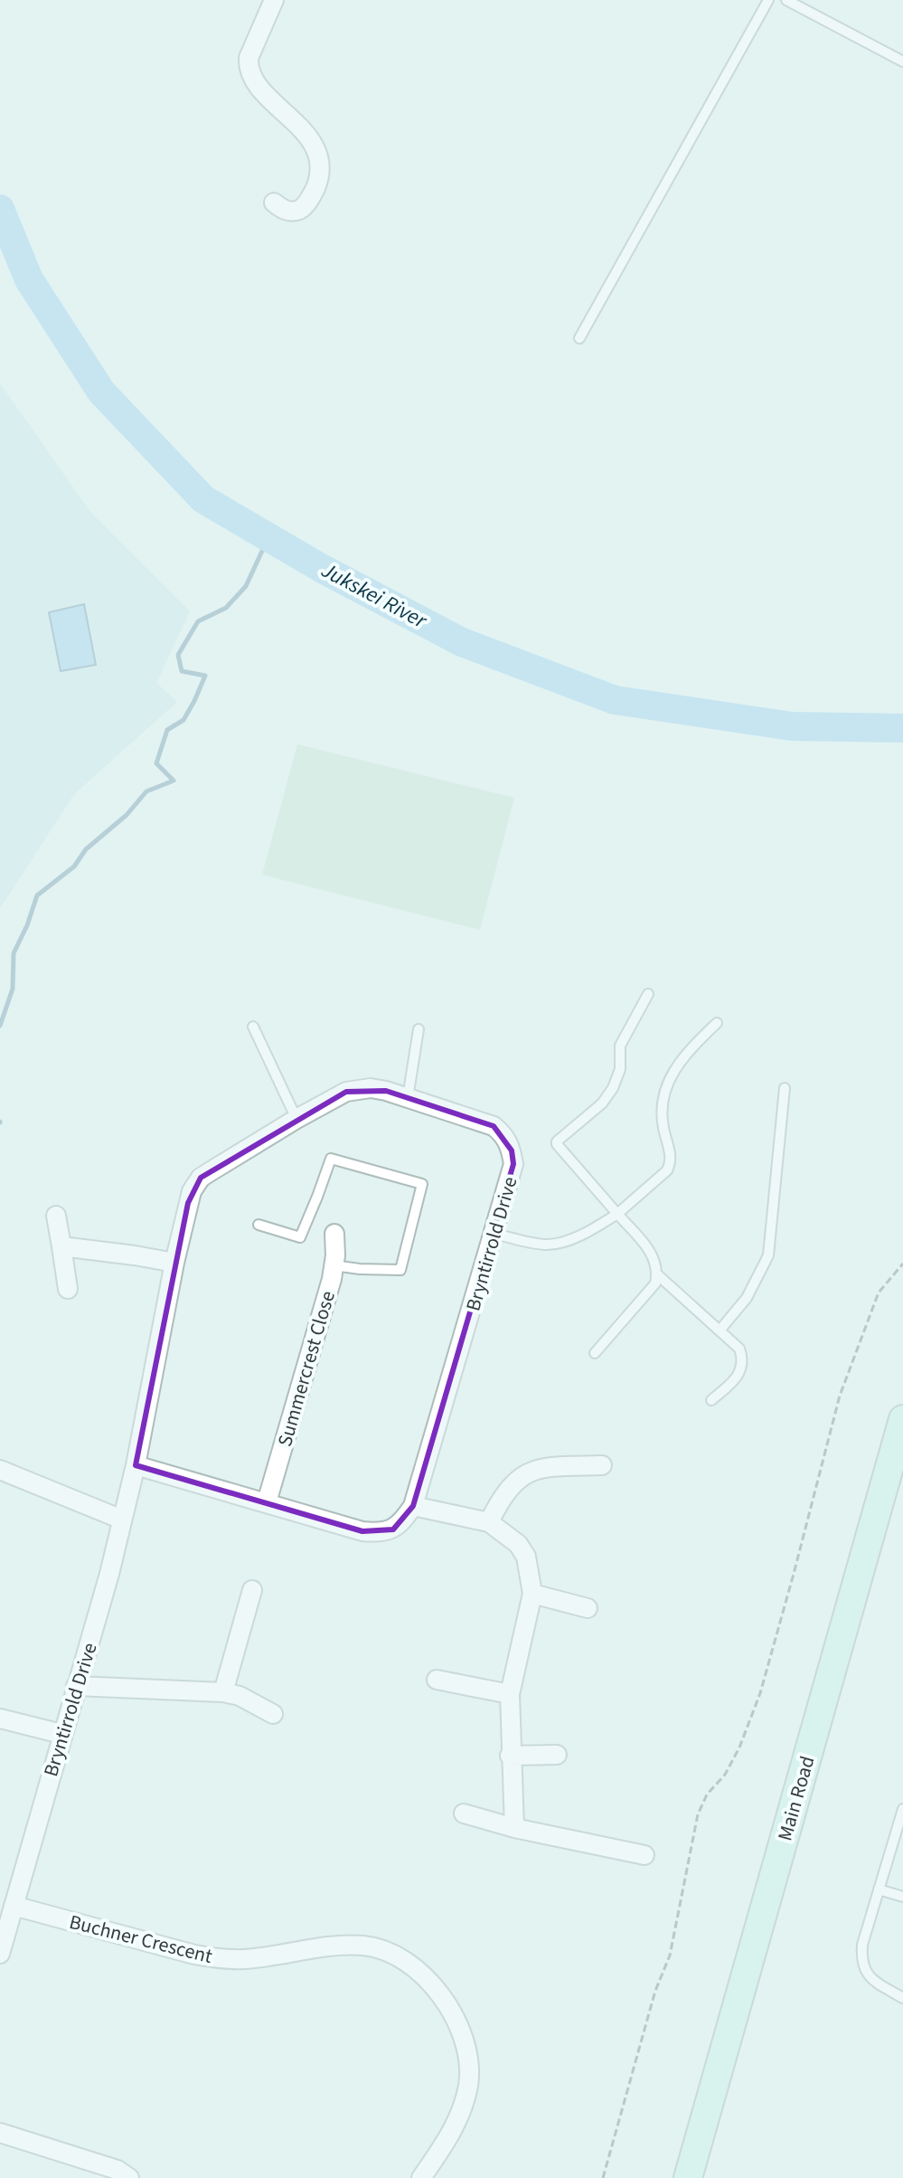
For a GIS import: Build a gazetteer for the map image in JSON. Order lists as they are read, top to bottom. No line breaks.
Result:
{"streets":{"main road":["Main Road"],"street":["Bryntirrold Drive","Summercrest Close","Buchner Crescent"]},"crossings":[["Bryntirrold Drive","Summercrest Close"],["Bryntirrold Drive","Buchner Crescent"]],"water":["Jukskei River"]}
